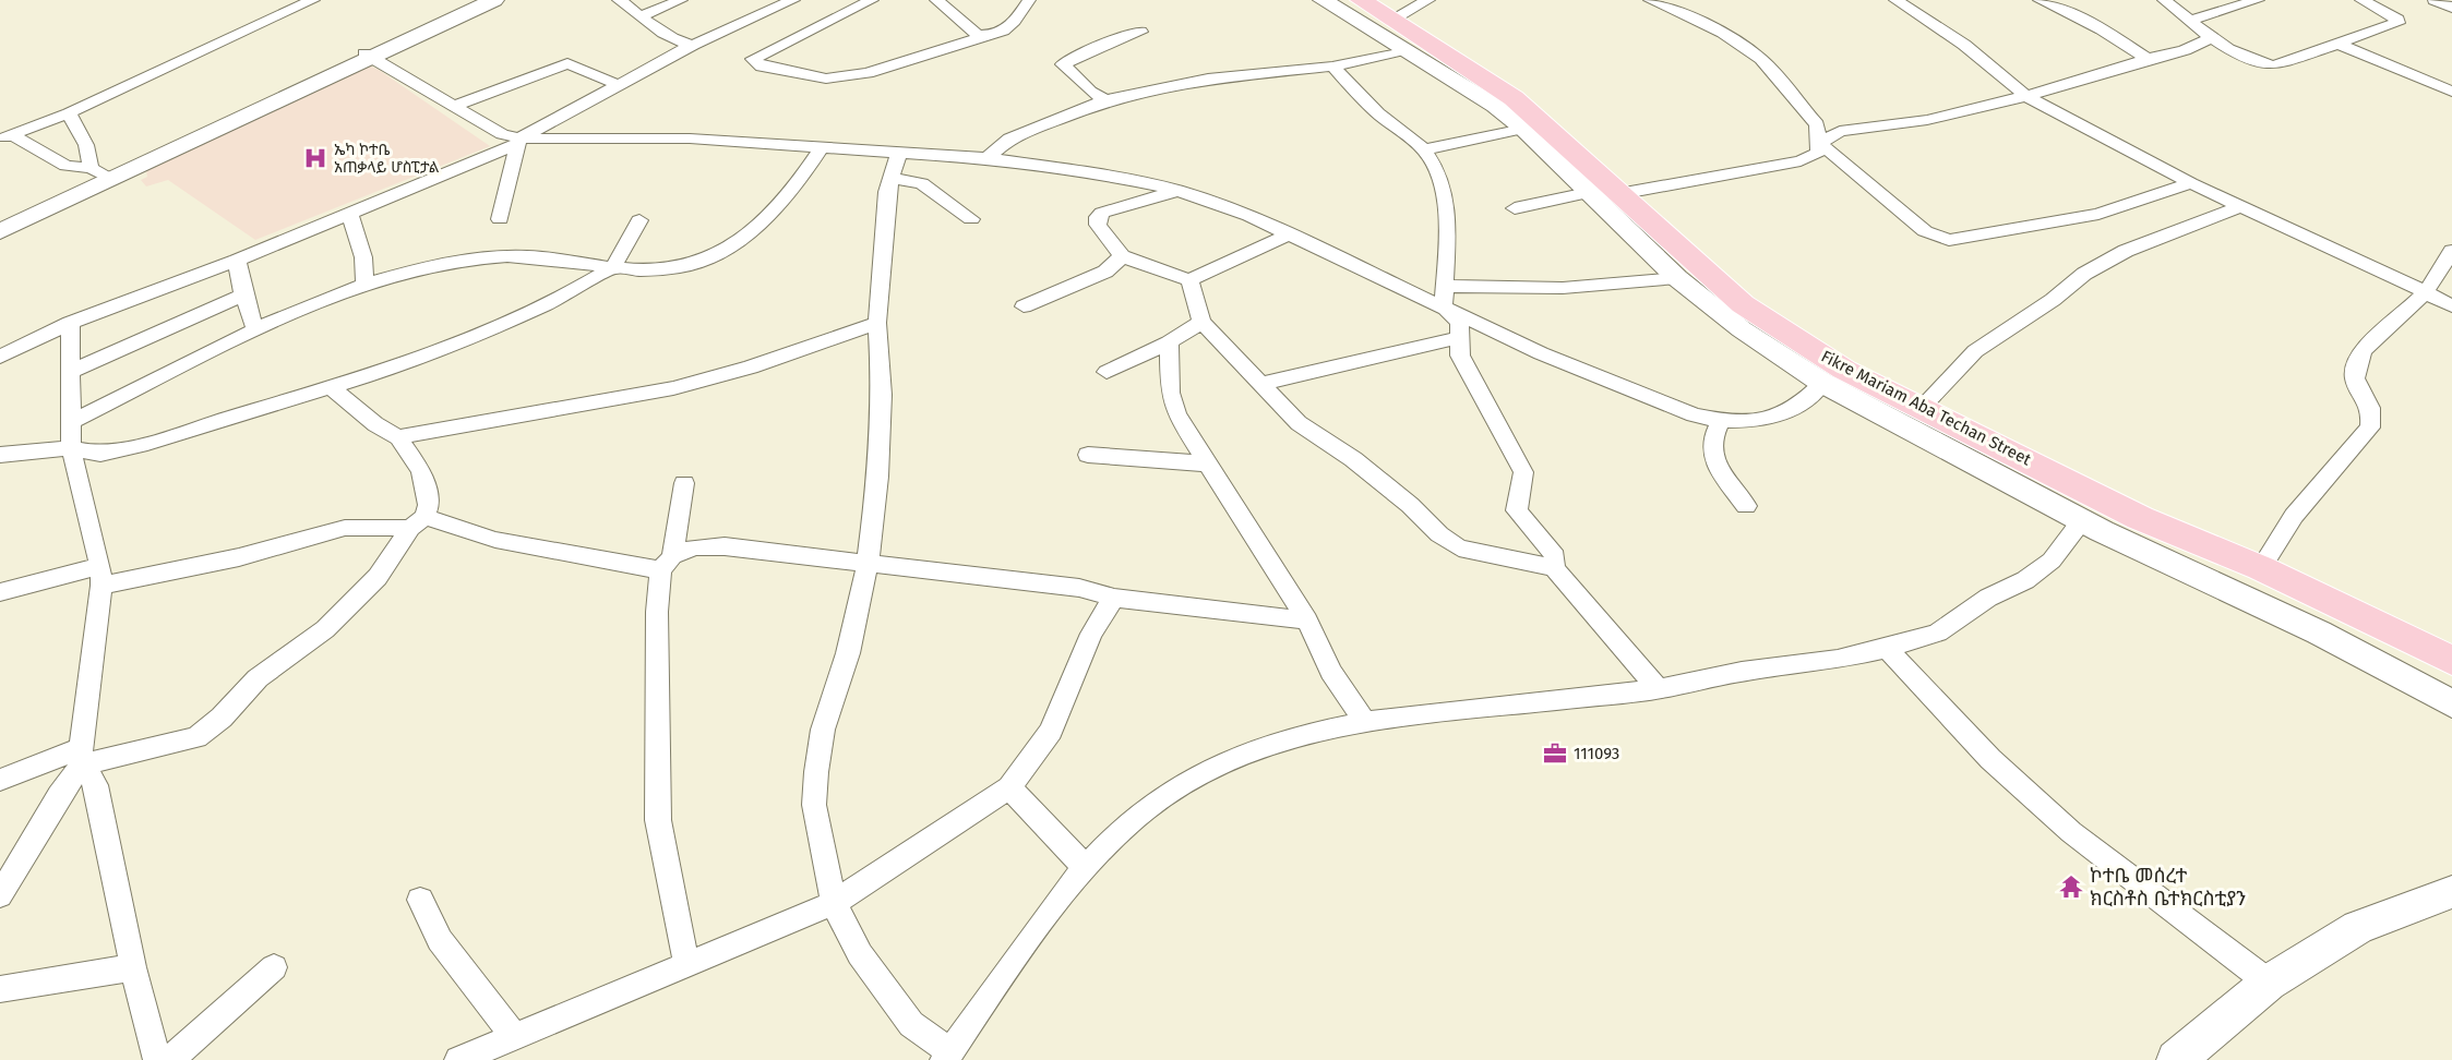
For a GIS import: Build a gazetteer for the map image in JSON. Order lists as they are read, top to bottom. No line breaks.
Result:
{"streets":{"main road":["Fikre Mariam Aba Techan Street"]},"places":{"hospital":["ኤካ ኮተቤ አጠቃላይ ሆስፒታል"],"office":["111093"],"temple":["ኮተቤ መሰረተ ክርስቶስ ቤተክርስቲያን"]}}
